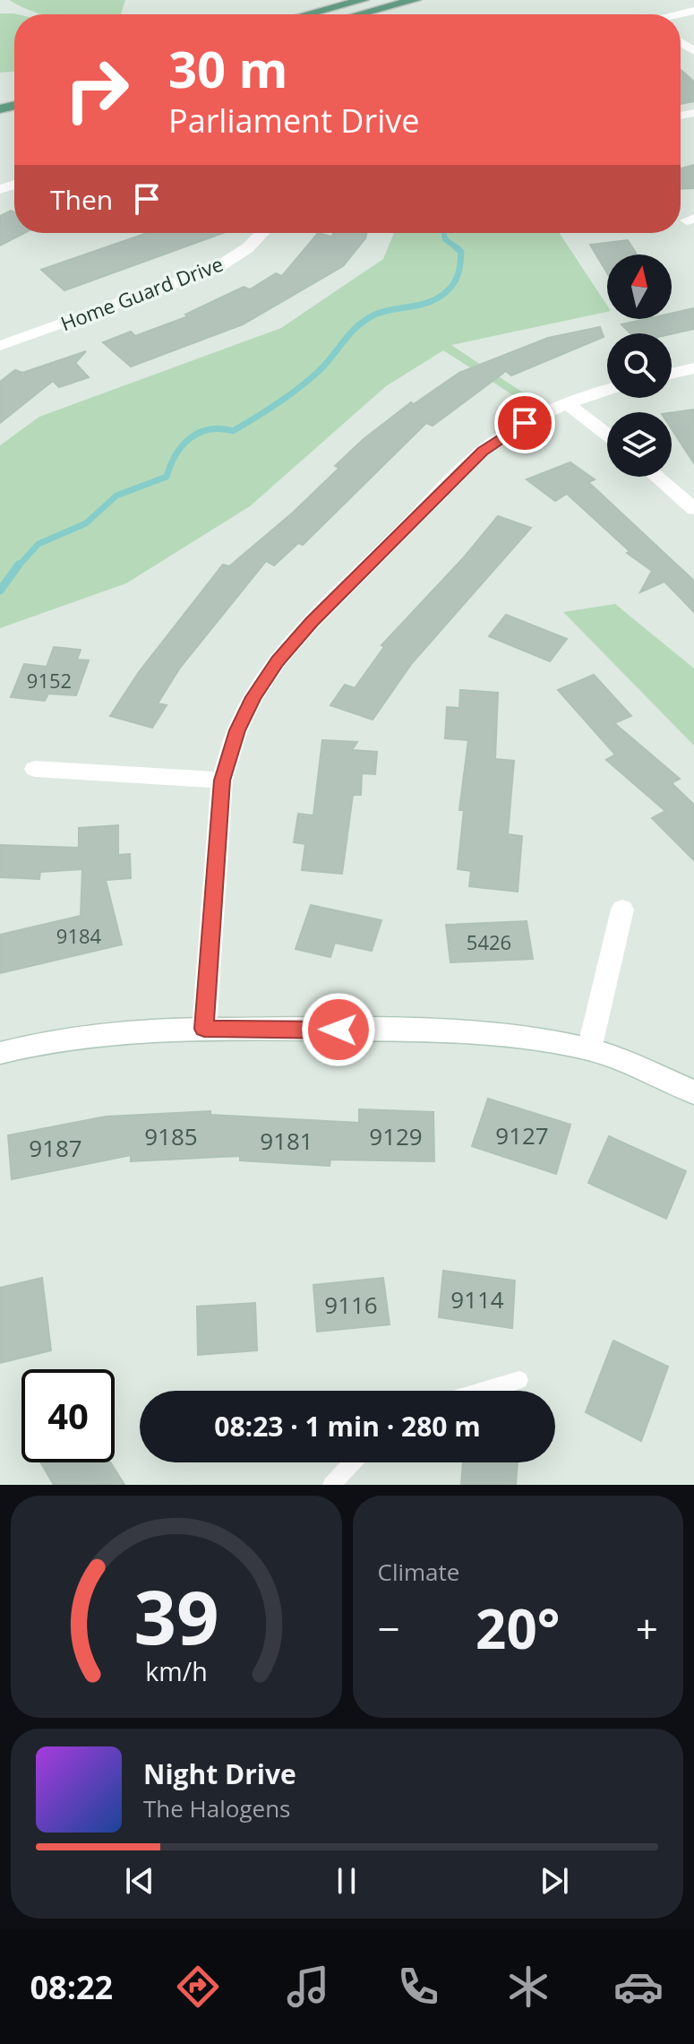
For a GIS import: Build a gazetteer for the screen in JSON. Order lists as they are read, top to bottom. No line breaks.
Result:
{"streets":{"street":["Home Guard Drive"]},"house_numbers":["9152","9184","5426","9127","9185","9129","9181","9187","9114","9116"],"north":"top","page":{"turn":["30 m","Parliament Drive"],"then":"Then","limit":"40","trip":"08:23 · 1 min · 280 m","tile":"Climate","heat":["−","20°","+"],"song":["Night Drive","The Halogens"],"tabs":"08:22","gauge":["39","km/h"]}}
